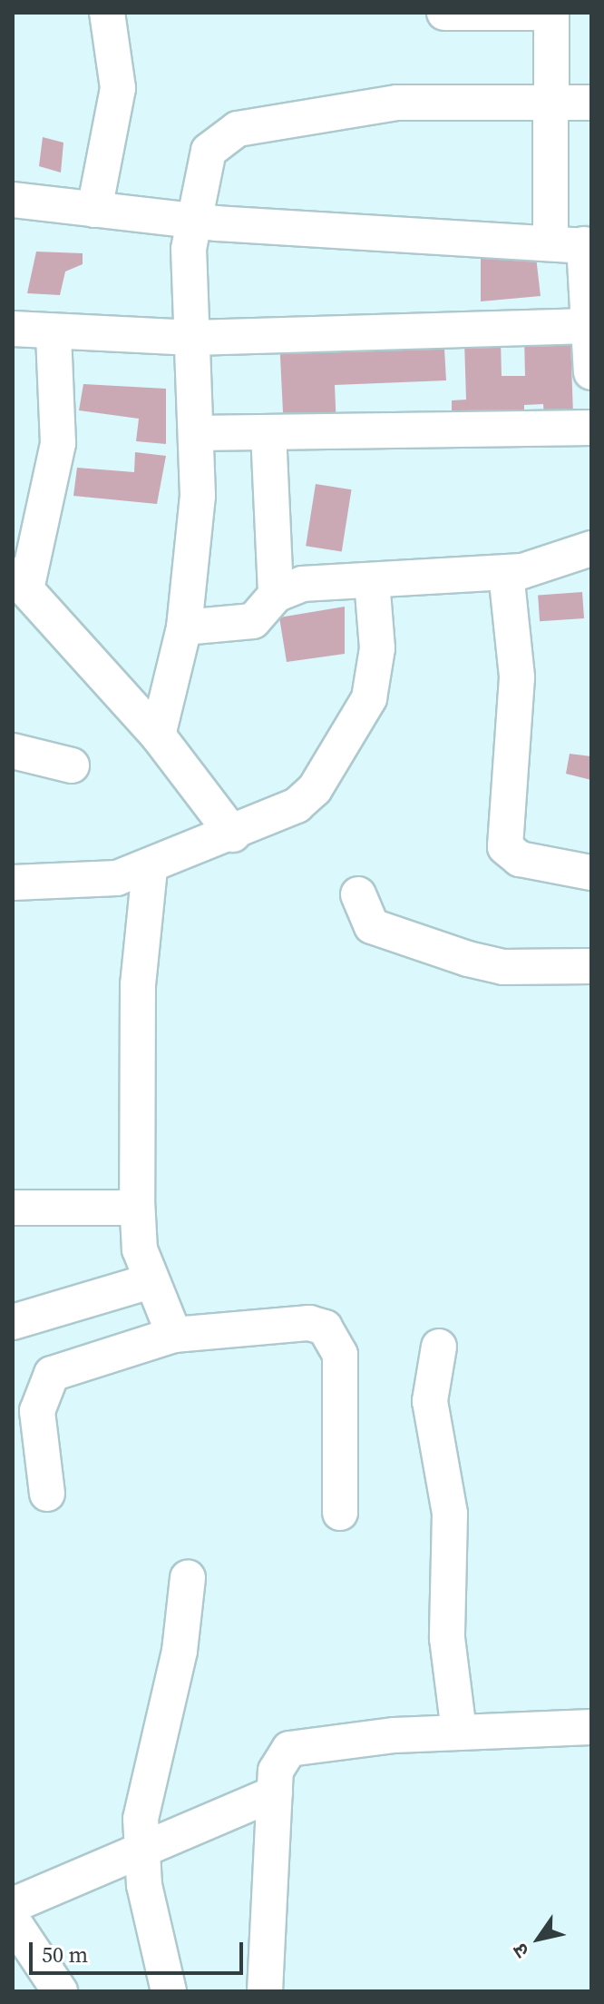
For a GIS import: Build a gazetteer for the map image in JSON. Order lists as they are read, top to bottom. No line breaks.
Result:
{"scale_bar":"50 m","north":"bottom left"}
